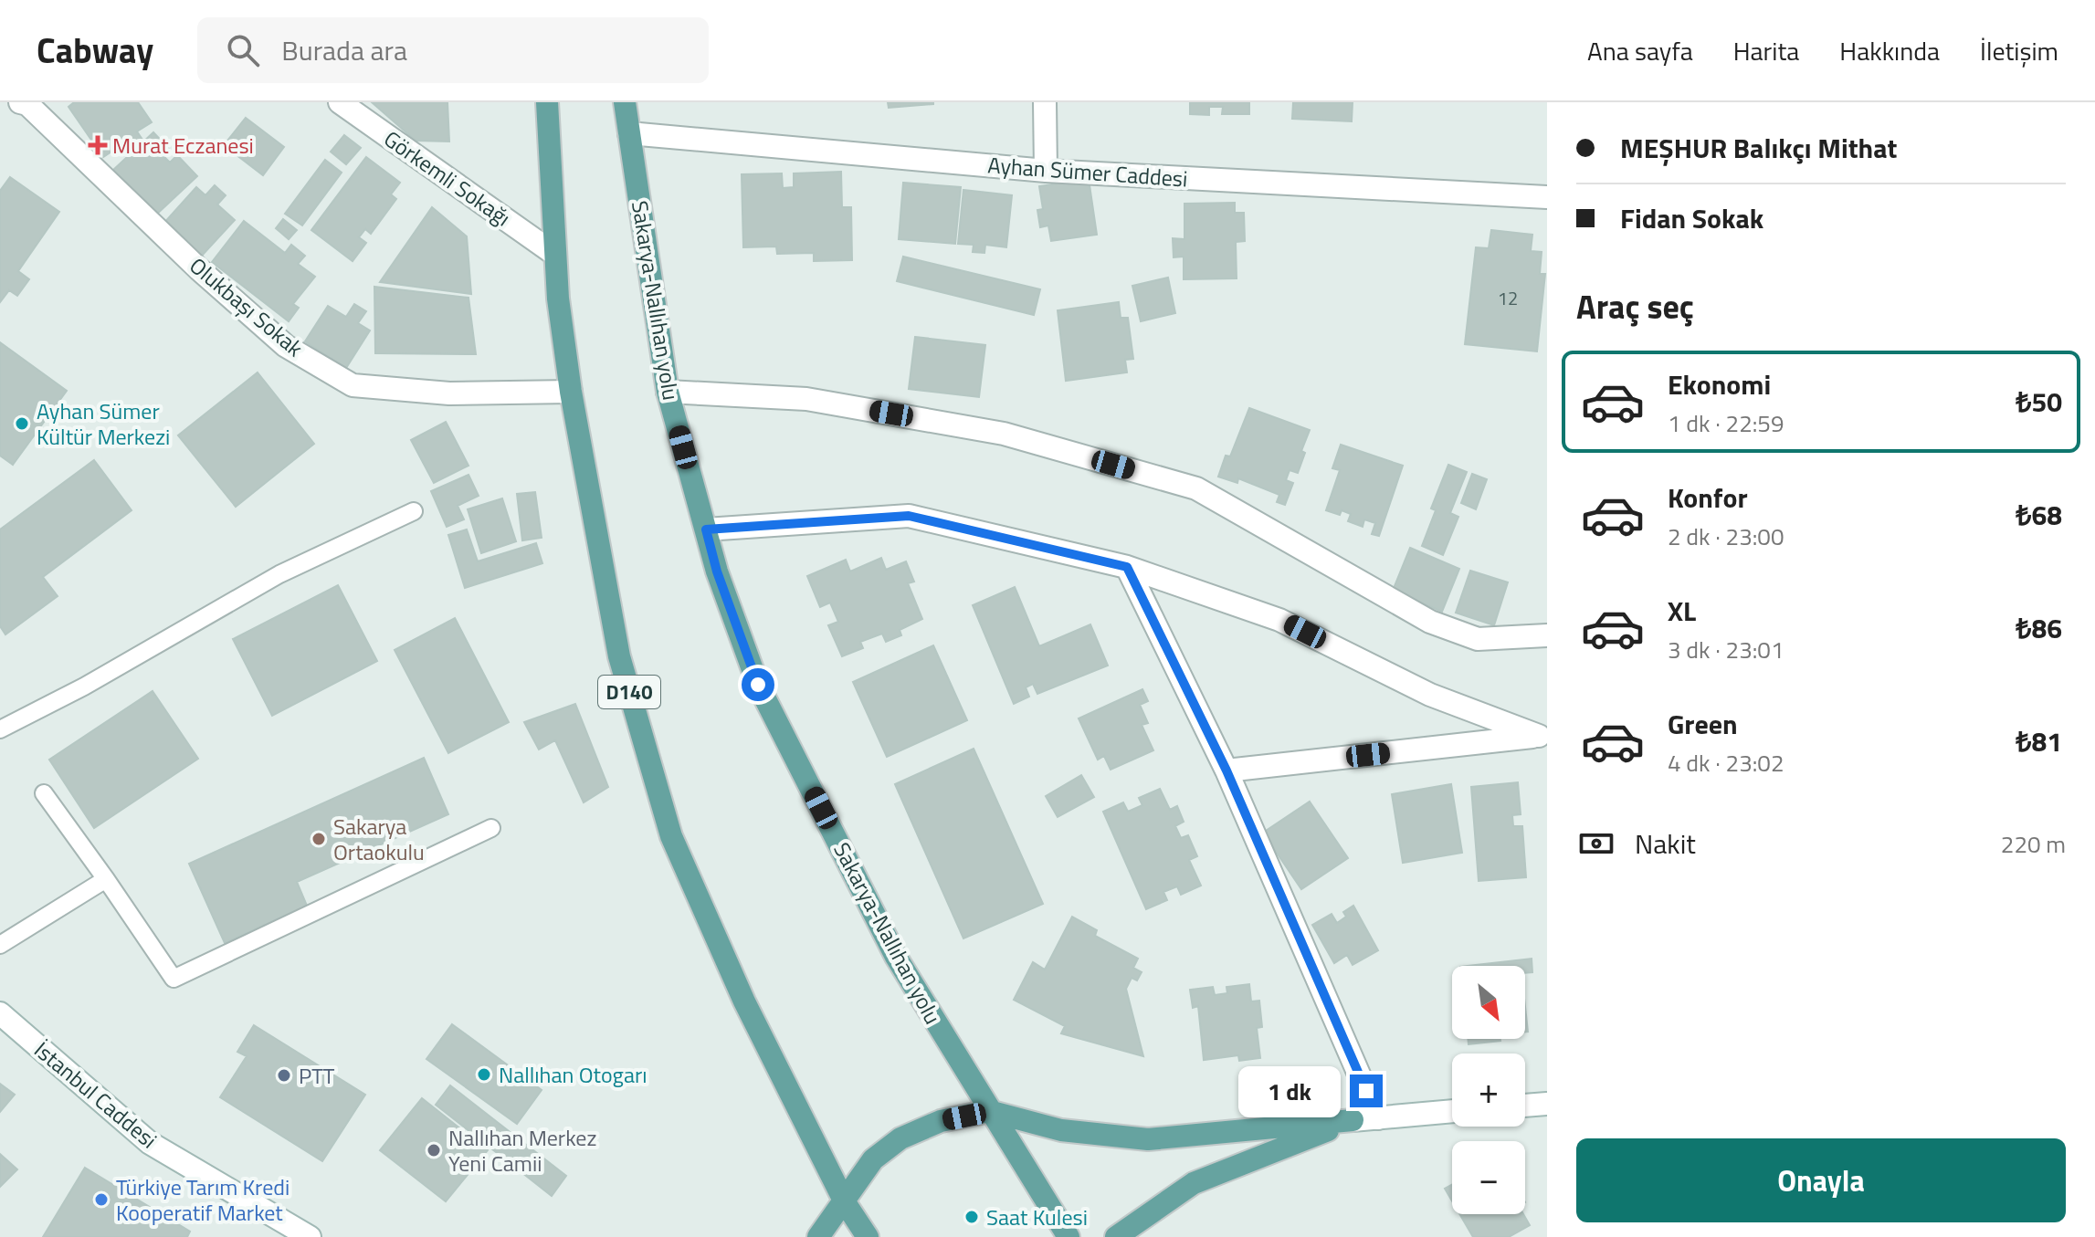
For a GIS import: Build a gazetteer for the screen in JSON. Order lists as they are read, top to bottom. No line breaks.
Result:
{"streets":{"main road":["Sakarya-Nallıhan yolu","D140"],"street":["Ayhan Sümer Caddesi","Görkemli Sokağı","Olukbaşı Sokak","İstanbul Caddesi"]},"crossings":[["Ayhan Sümer Caddesi","Sakarya-Nallıhan yolu"],["Görkemli Sokağı","D140"],["Olukbaşı Sokak","D140"]],"places":{"health":["Murat Eczanesi"],"other":["Ayhan Sümer Kültür Merkezi","Sakarya Ortaokulu","Nallıhan Otogarı","PTT","Nallıhan Merkez Yeni Camii","Türkiye Tarım Kredi Kooperatif Market","Saat Kulesi"]},"house_numbers":["12"],"north":"bottom right","page":{"header":"Cabway","search":"Burada ara","nav":["Ana sayfa","Harita","Hakkında","İletişim"],"banner":["MEŞHUR Balıkçı Mithat","Fidan Sokak"],"heading":"Araç seç","list":[{"name":"Ekonomi","note":"1 dk · 22:59","value":"₺50"},{"name":"Konfor","note":"2 dk · 23:00","value":"₺68"},{"name":"XL","note":"3 dk · 23:01","value":"₺86"},{"name":"Green","note":"4 dk · 23:02","value":"₺81"}],"pay":["Nakit","220 m"],"map_buttons":["+","−"],"bubble":"1 dk","buttons":"Onayla"}}
